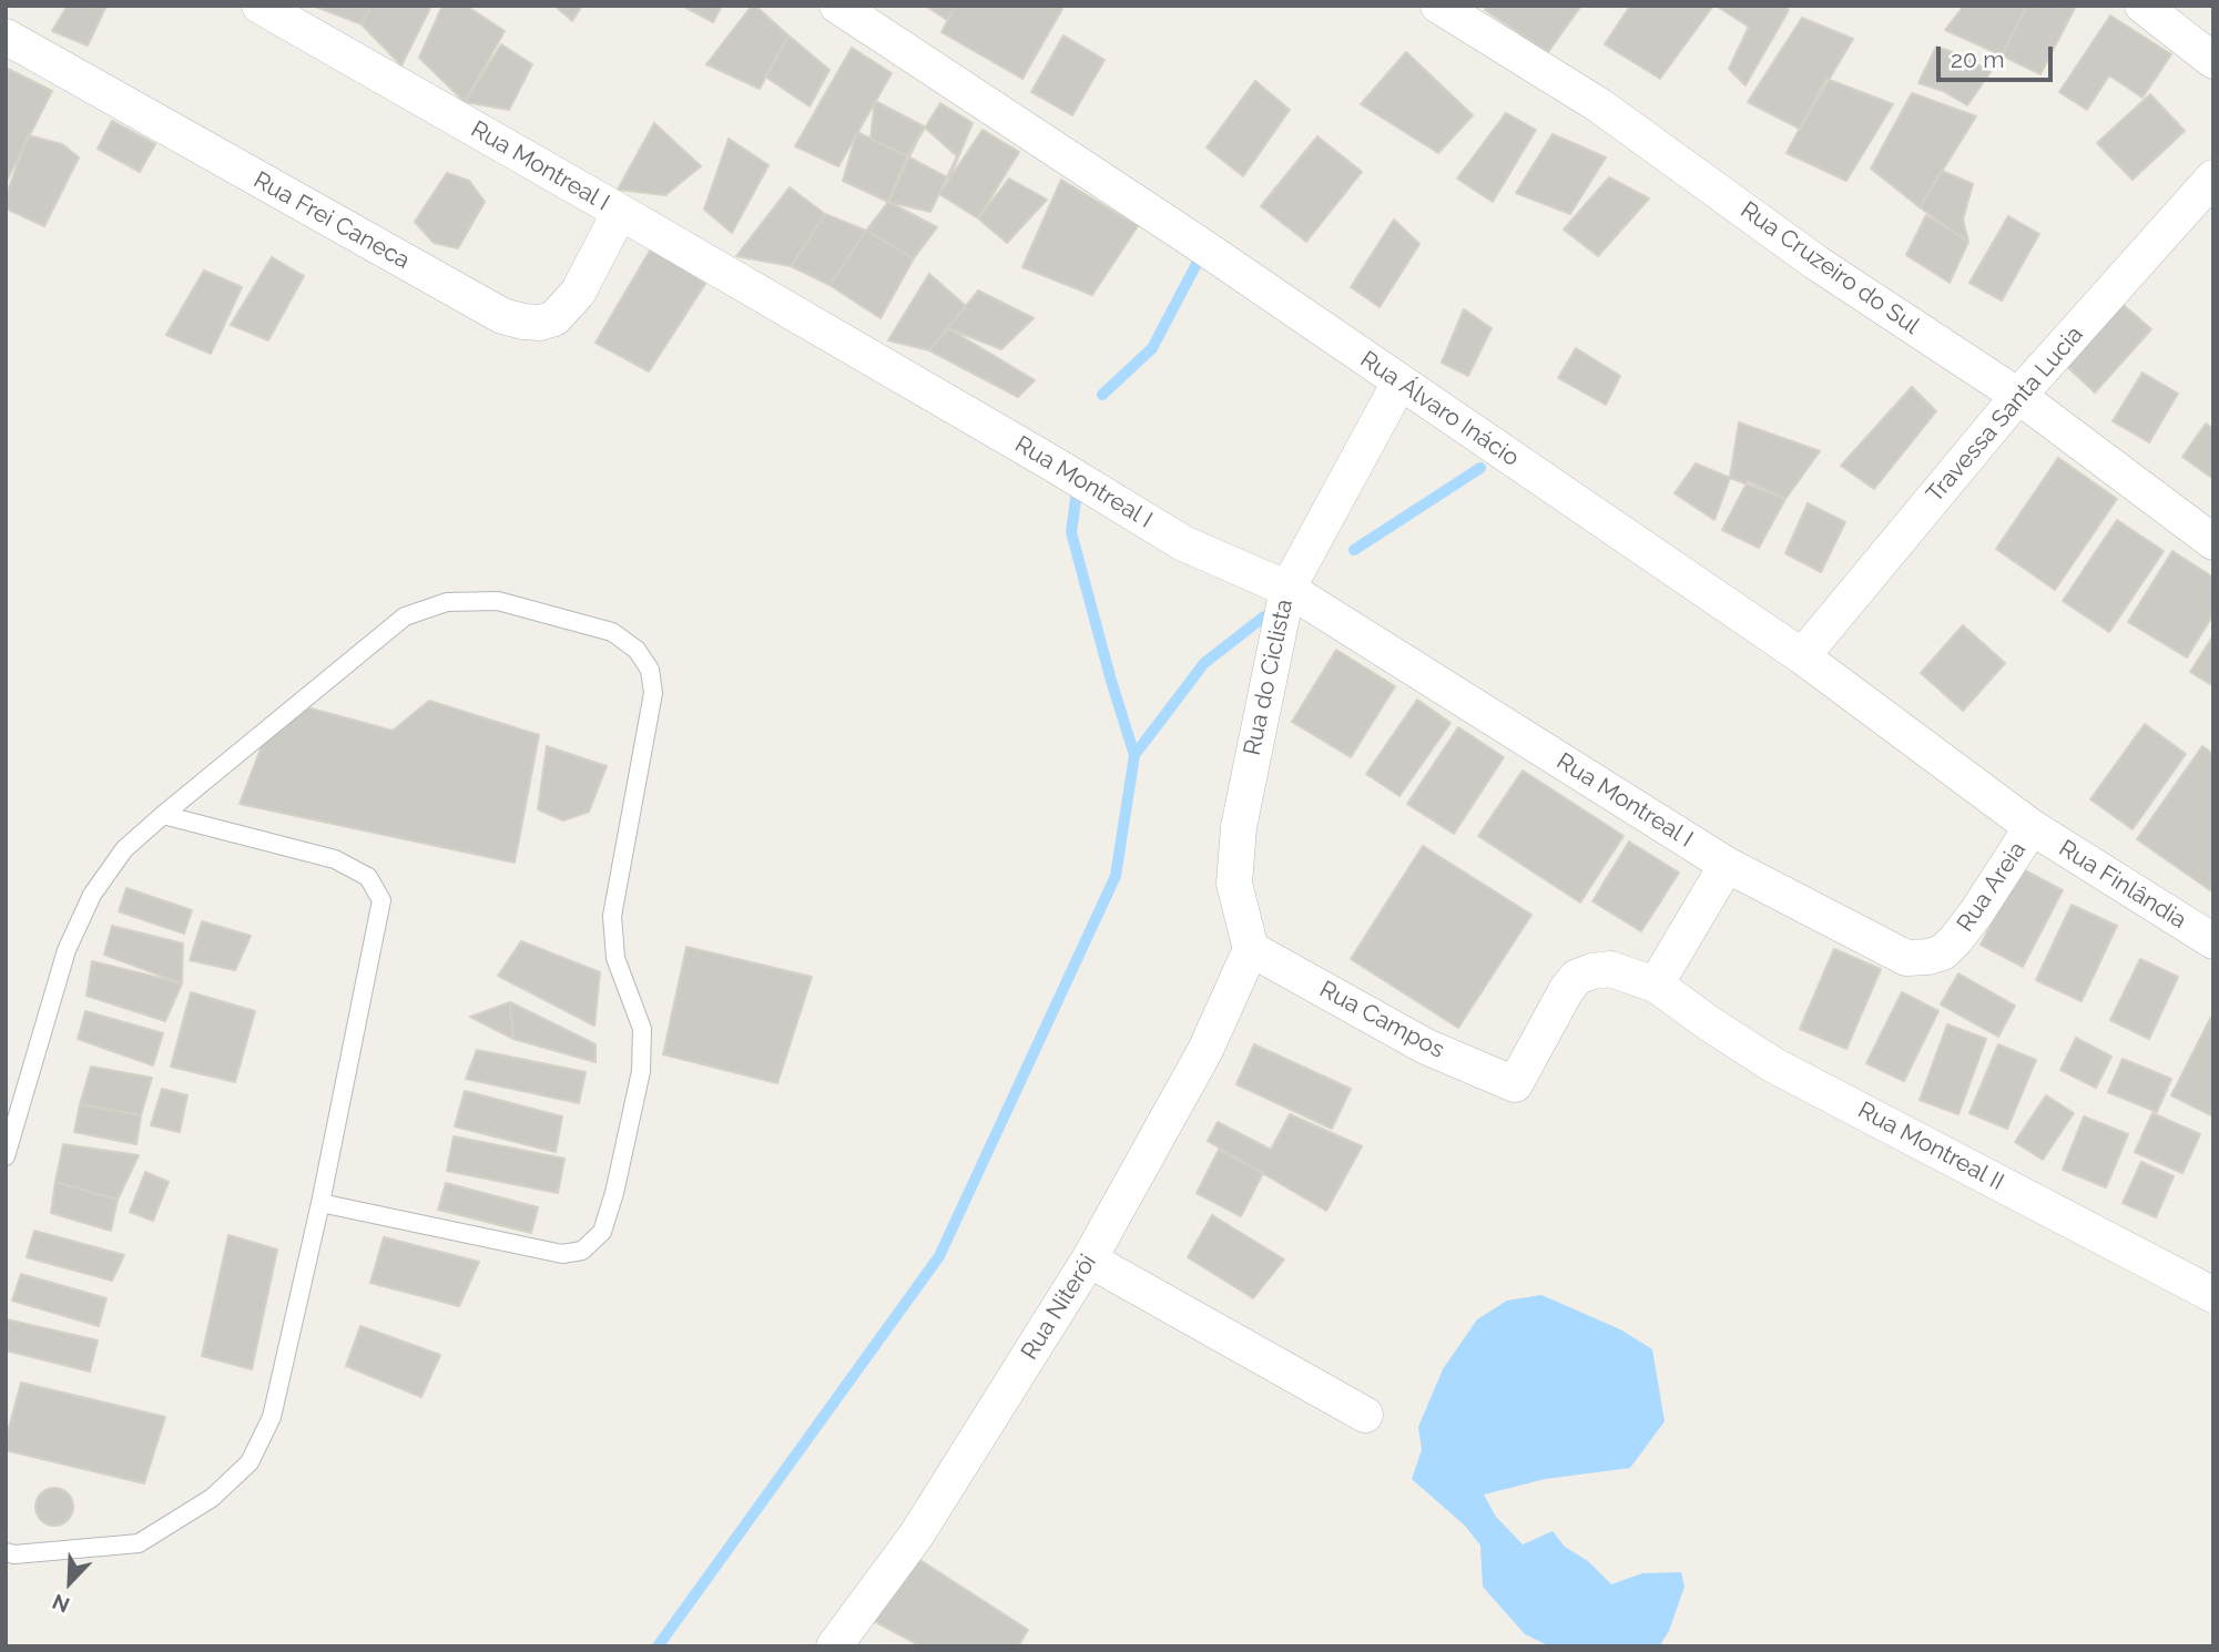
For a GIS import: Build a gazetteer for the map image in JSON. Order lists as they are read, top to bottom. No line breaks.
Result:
{"streets":{"street":["Rua Montreal I","Rua Frei Caneca","Rua Cruzeiro do Sul","Rua Álvaro Inácio","Travessa Santa Lucia","Rua do Ciclista","Rua Finlândia","Rua Areia","Rua Campos","Rua Montreal II","Rua Niterói"]},"crossings":[["Rua Montreal I","Rua Frei Caneca"],["Rua Montreal I","Rua do Ciclista"],["Rua Montreal I","Rua Areia"],["Rua Cruzeiro do Sul","Travessa Santa Lucia"],["Rua Álvaro Inácio","Travessa Santa Lucia"],["Rua Álvaro Inácio","Rua do Ciclista"],["Rua Álvaro Inácio","Rua Finlândia"],["Rua Álvaro Inácio","Rua Areia"],["Rua do Ciclista","Rua Campos"],["Rua do Ciclista","Rua Niterói"],["Rua Finlândia","Rua Areia"],["Rua Campos","Rua Montreal II"],["Rua Campos","Rua Niterói"]],"scale_bar":"20 m","north":"bottom left"}
